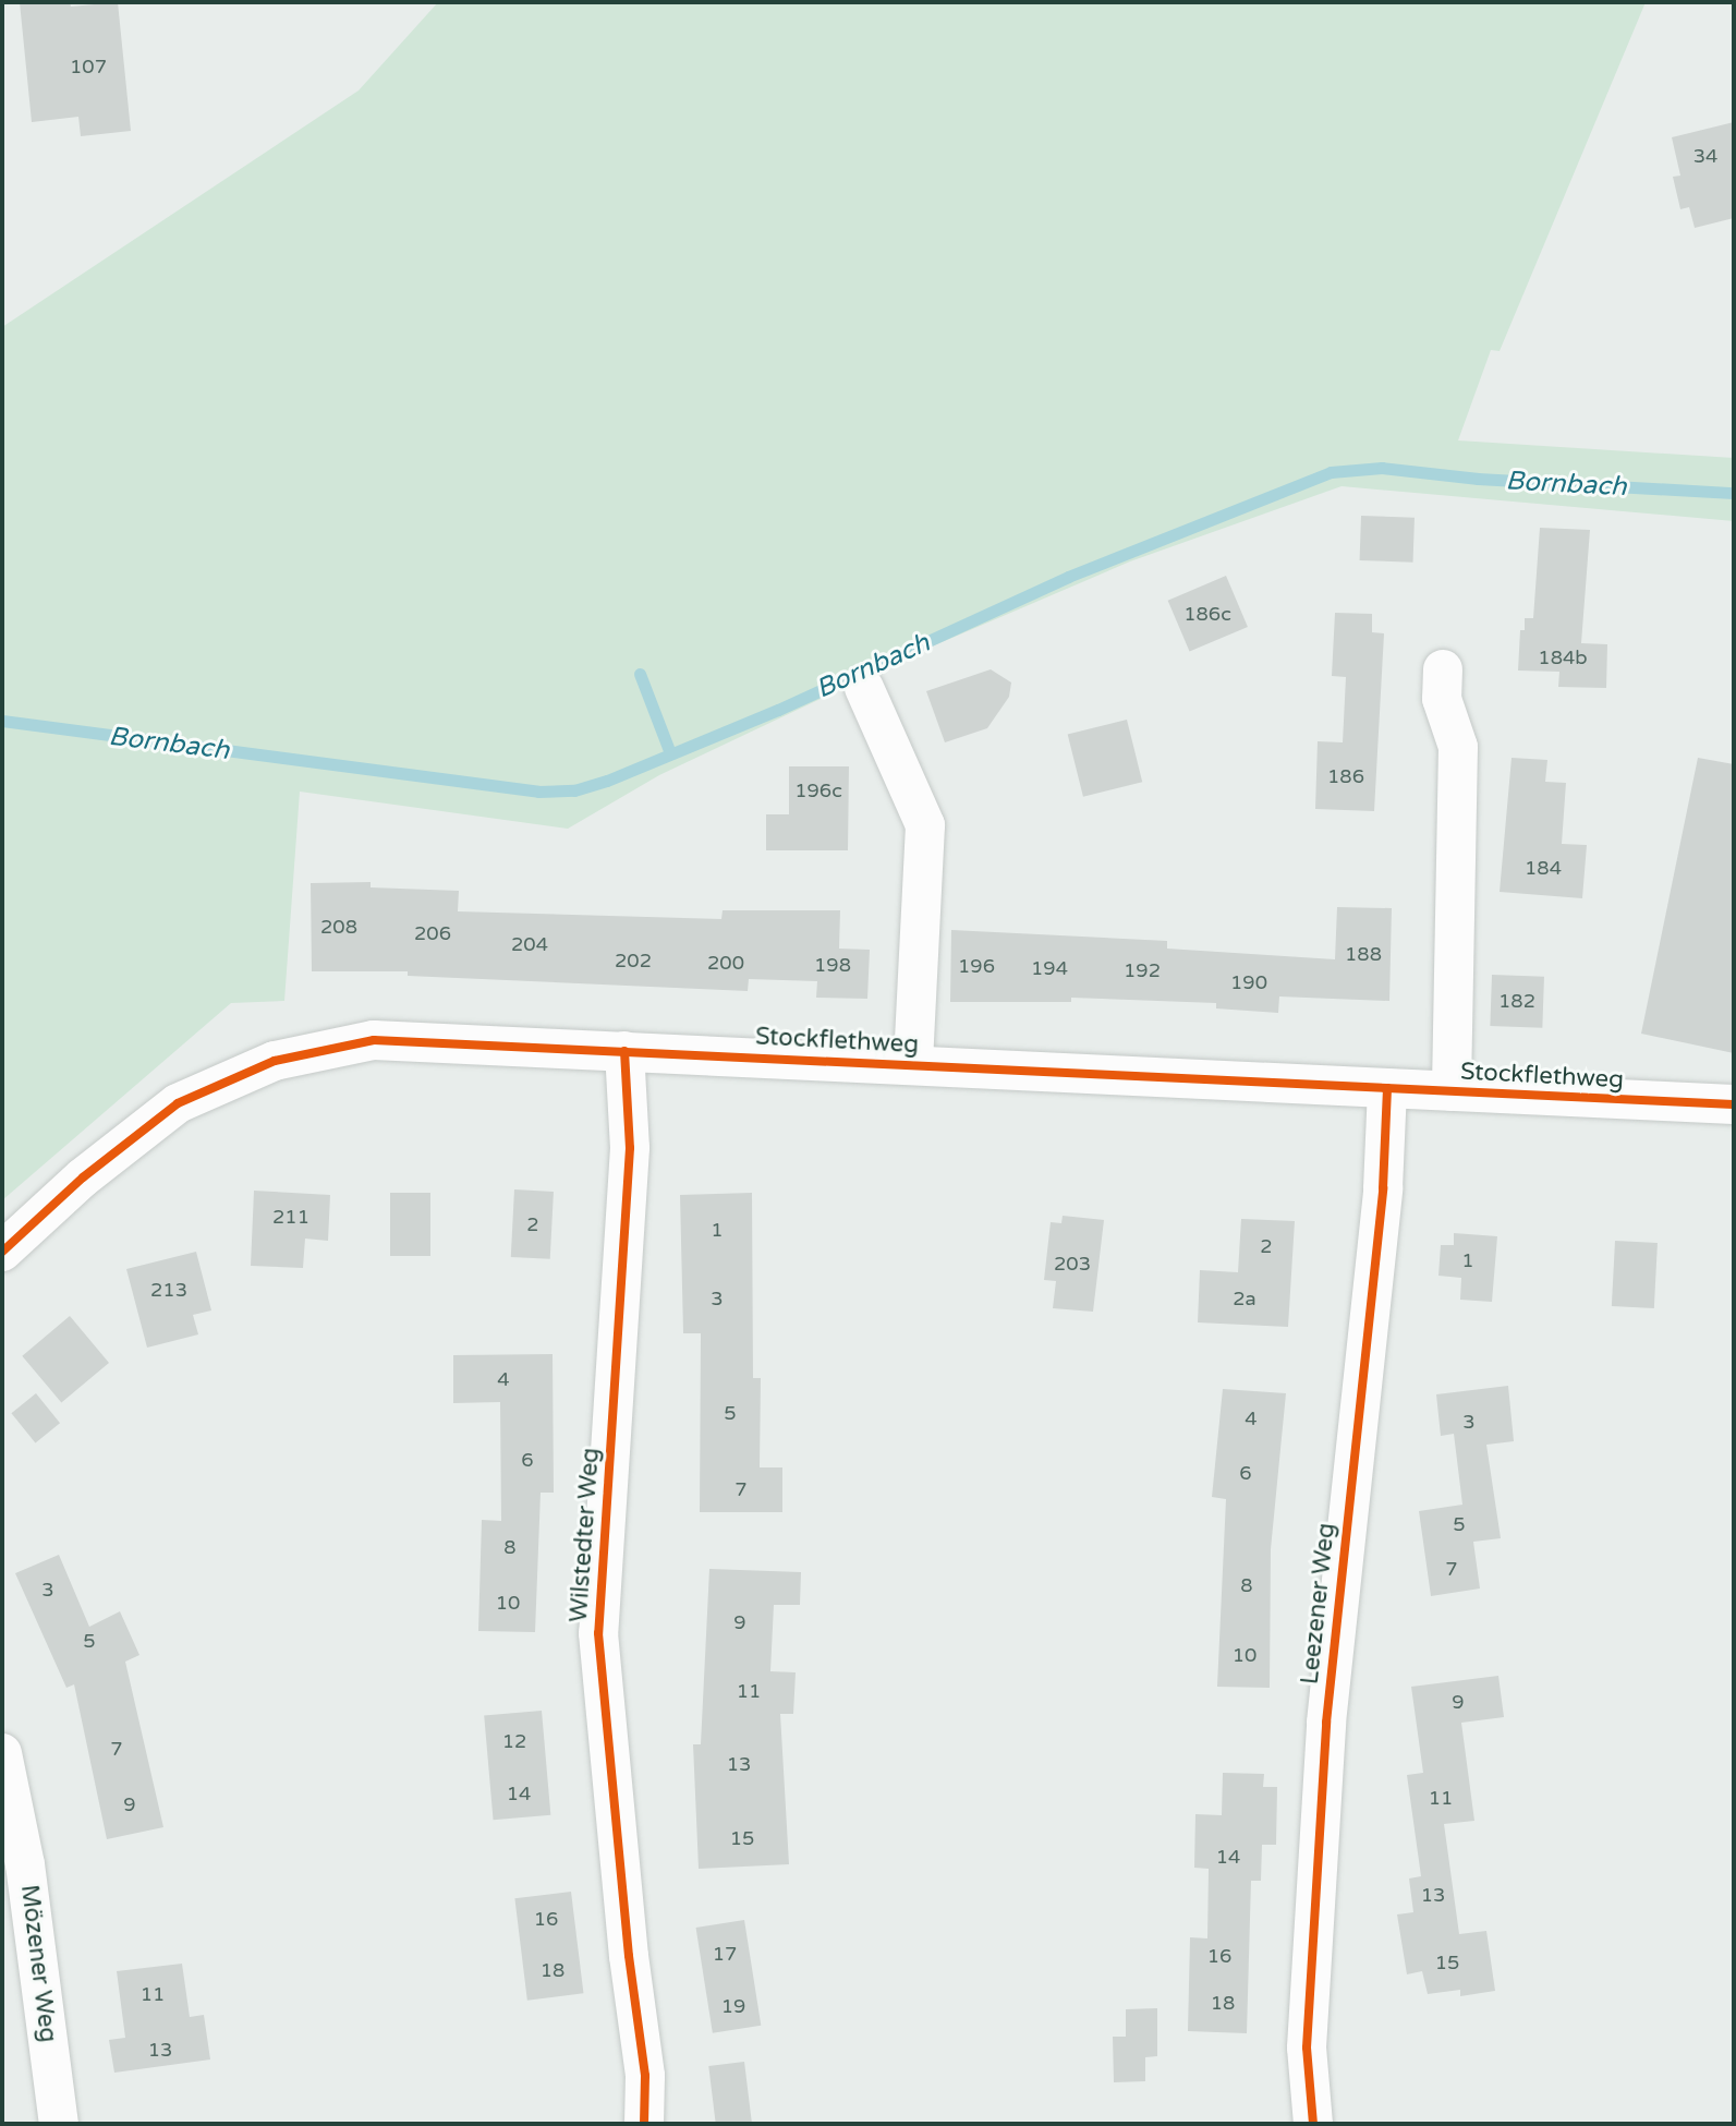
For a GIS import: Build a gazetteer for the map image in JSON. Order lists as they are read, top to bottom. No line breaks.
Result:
{"streets":{"street":["Stockflethweg","Wilstedter Weg","Leezener Weg","Mözener Weg"]},"crossings":[["Stockflethweg","Wilstedter Weg"],["Stockflethweg","Leezener Weg"]],"water":["Bornbach"],"house_numbers":["107","34","186c","184b","186","196c","184","208","206","204","188","202","200","198","196","194","192","190","182","211","2","1","2","1","203","213","3","2a","4","5","4","3","6","6","7","5","8","7","8","3","10","9","5","10","11","9","12","7","13","14","11","9","15","14","13","16","17","16","15","18","11","18","19","13"]}
